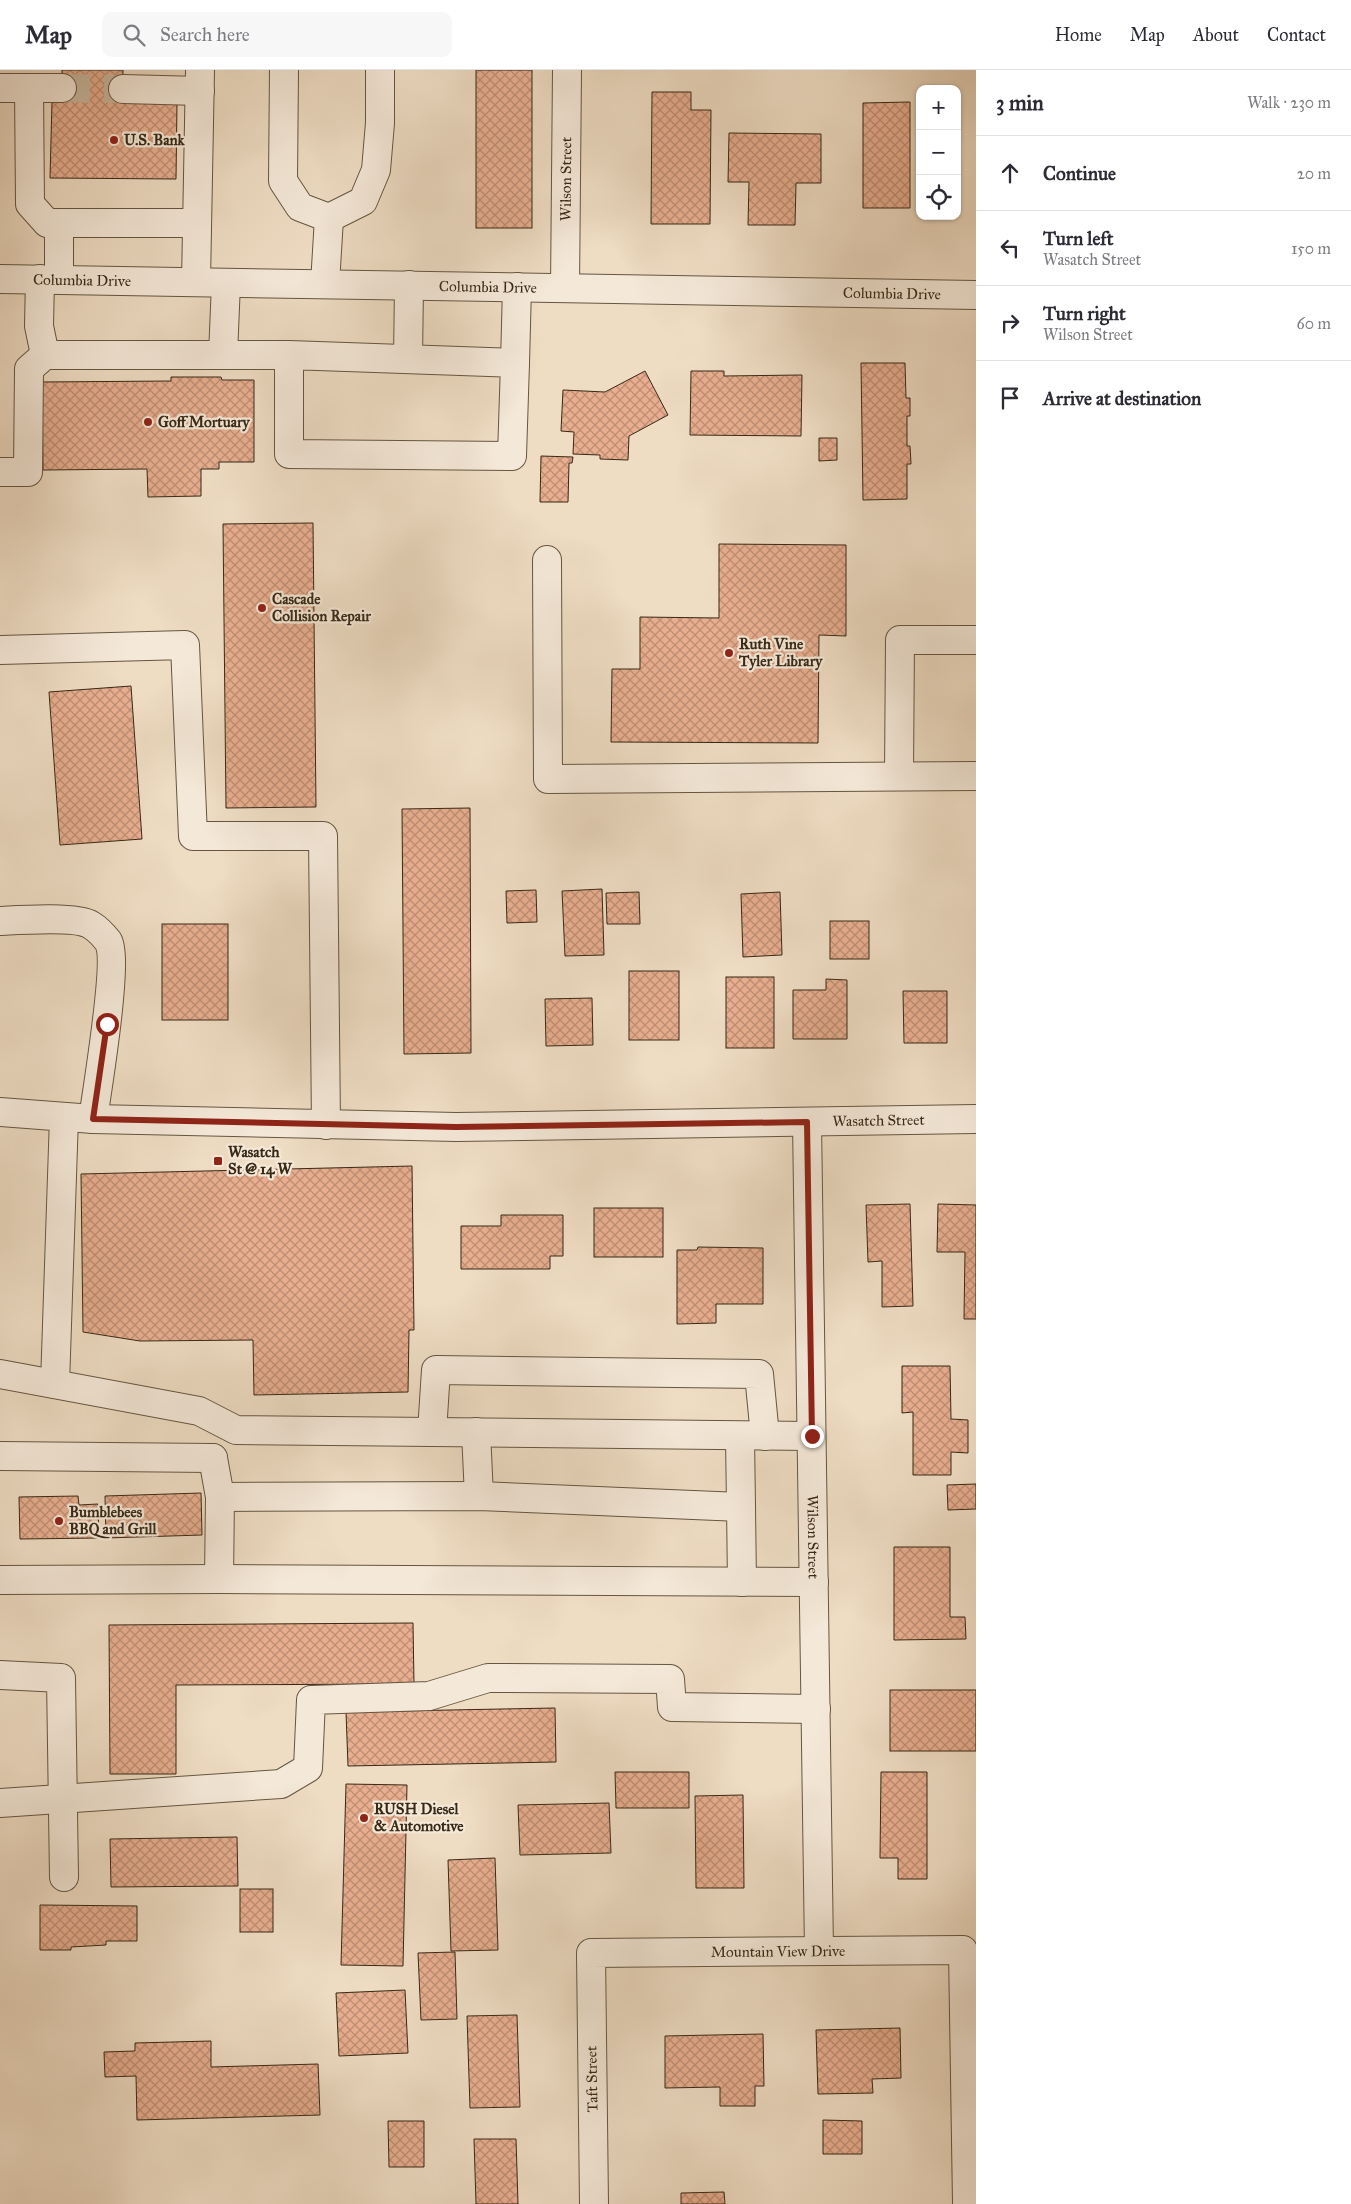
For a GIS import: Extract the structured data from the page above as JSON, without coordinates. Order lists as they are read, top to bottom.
{
  "streets": {
    "street": [
      "Wilson Street",
      "Columbia Drive",
      "Wasatch Street",
      "Mountain View Drive",
      "Taft Street"
    ]
  },
  "crossings": [
    ["Wilson Street", "Columbia Drive"],
    ["Wilson Street", "Wasatch Street"],
    ["Wilson Street", "Mountain View Drive"],
    ["Mountain View Drive", "Taft Street"]
  ],
  "places": {
    "other": [
      "U.S. Bank",
      "Goff Mortuary",
      "Cascade Collision Repair",
      "Ruth Vine Tyler Library",
      "Bumblebees BBQ and Grill",
      "RUSH Diesel & Automotive"
    ],
    "transit": ["Wasatch St @ 14 W"]
  },
  "page": {
    "header": "Map",
    "search": "Search here",
    "nav": [
      "Home",
      "Map",
      "About",
      "Contact"
    ],
    "heading": ["3 min", "Walk · 230 m"],
    "map_buttons": ["+", "−"],
    "list": [
      ["Continue", "20 m"],
      ["Turn left", "Wasatch Street", "150 m"],
      ["Turn right", "Wilson Street", "60 m"],
      "Arrive at destination"
    ]
  }
}
